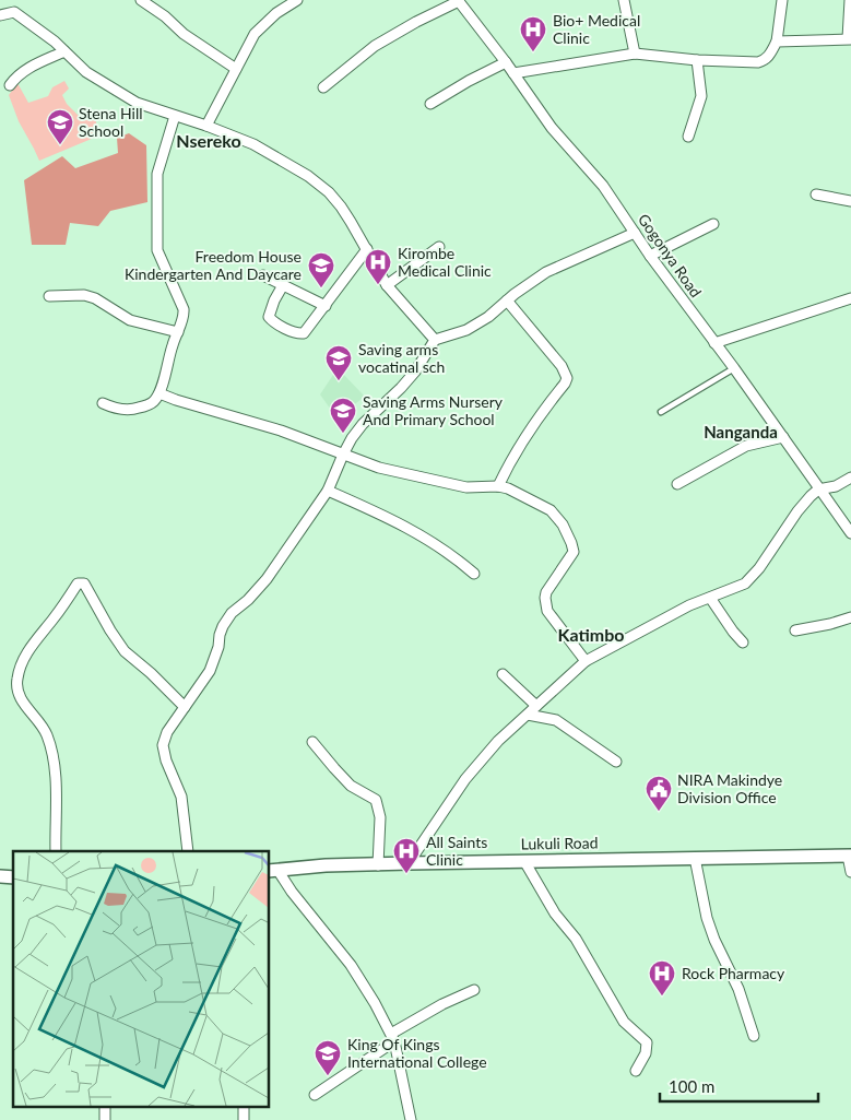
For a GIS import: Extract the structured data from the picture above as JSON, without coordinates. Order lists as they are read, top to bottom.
{
  "streets": {
    "street": ["Gogonya Road", "Lukuli Road"]
  },
  "districts": ["Nsereko", "Nanganda", "Katimbo"],
  "places": {
    "hospital": [
      "Bio+ Medical Clinic",
      "Kirombe Medical Clinic",
      "All Saints Clinic",
      "Rock Pharmacy"
    ],
    "school or university": [
      "Stena Hill School",
      "Freedom House Kindergarten And Daycare",
      "Saving arms vocatinal sch",
      "Saving Arms Nursery And Primary School",
      "King Of Kings International College"
    ],
    "public building": ["NIRA Makindye Division Office"]
  },
  "scale_bar": "100 m"
}
